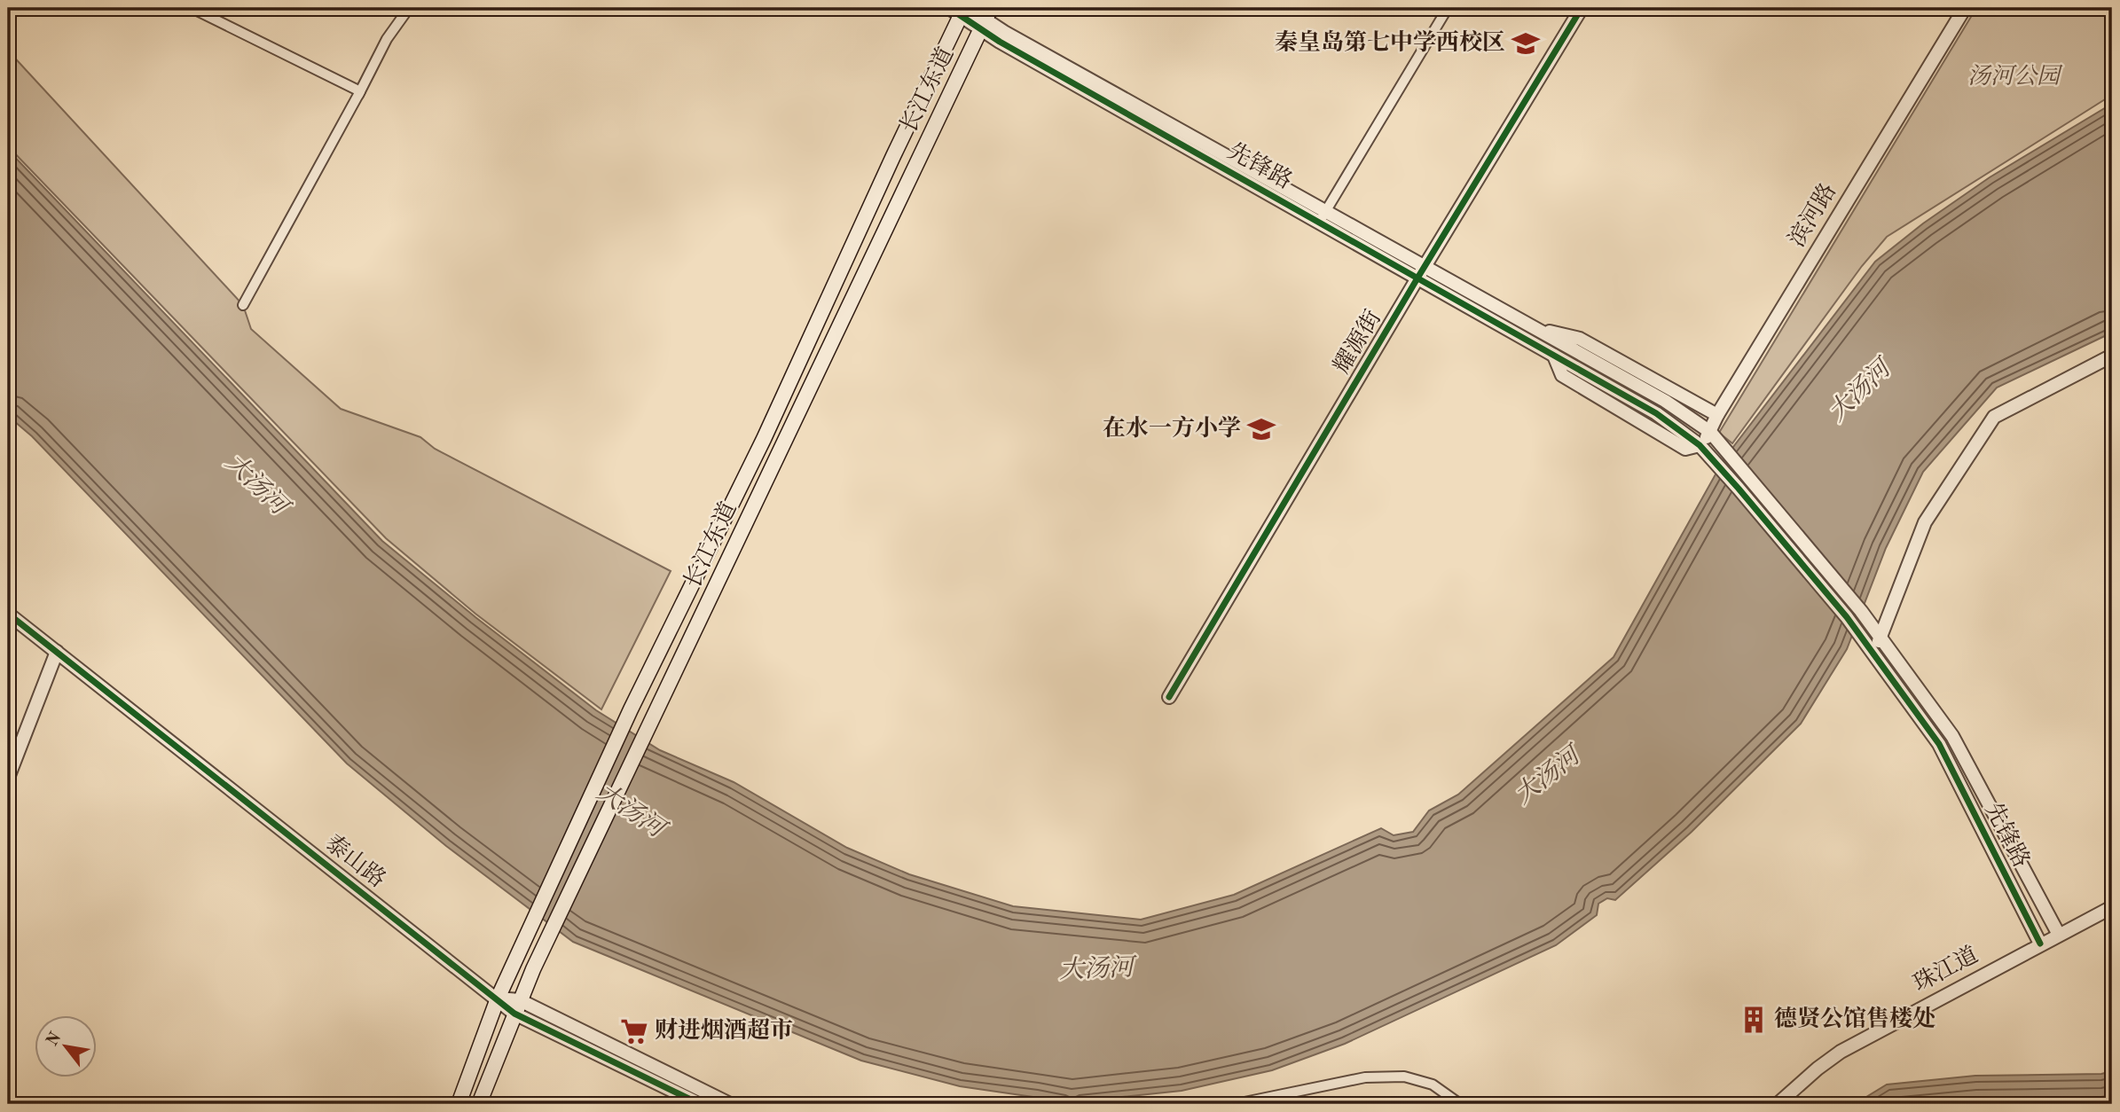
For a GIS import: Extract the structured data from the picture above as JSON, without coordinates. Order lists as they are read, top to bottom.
{
  "streets": {
    "main road": ["长江东道"],
    "street": [
      "先锋路",
      "滨河路",
      "耀源街",
      "泰山路",
      "珠江道"
    ]
  },
  "crossings": [
    ["长江东道", "先锋路"],
    ["长江东道", "泰山路"],
    ["先锋路", "滨河路"],
    ["先锋路", "耀源街"],
    ["先锋路", "珠江道"]
  ],
  "water": ["大汤河"],
  "parks": ["汤河公园"],
  "places": {
    "school or university": ["秦皇岛第七中学西校区", "在水一方小学"],
    "building": ["德贤公馆售楼处"],
    "supermarket": ["财进烟酒超市"]
  },
  "north": "top left"
}
